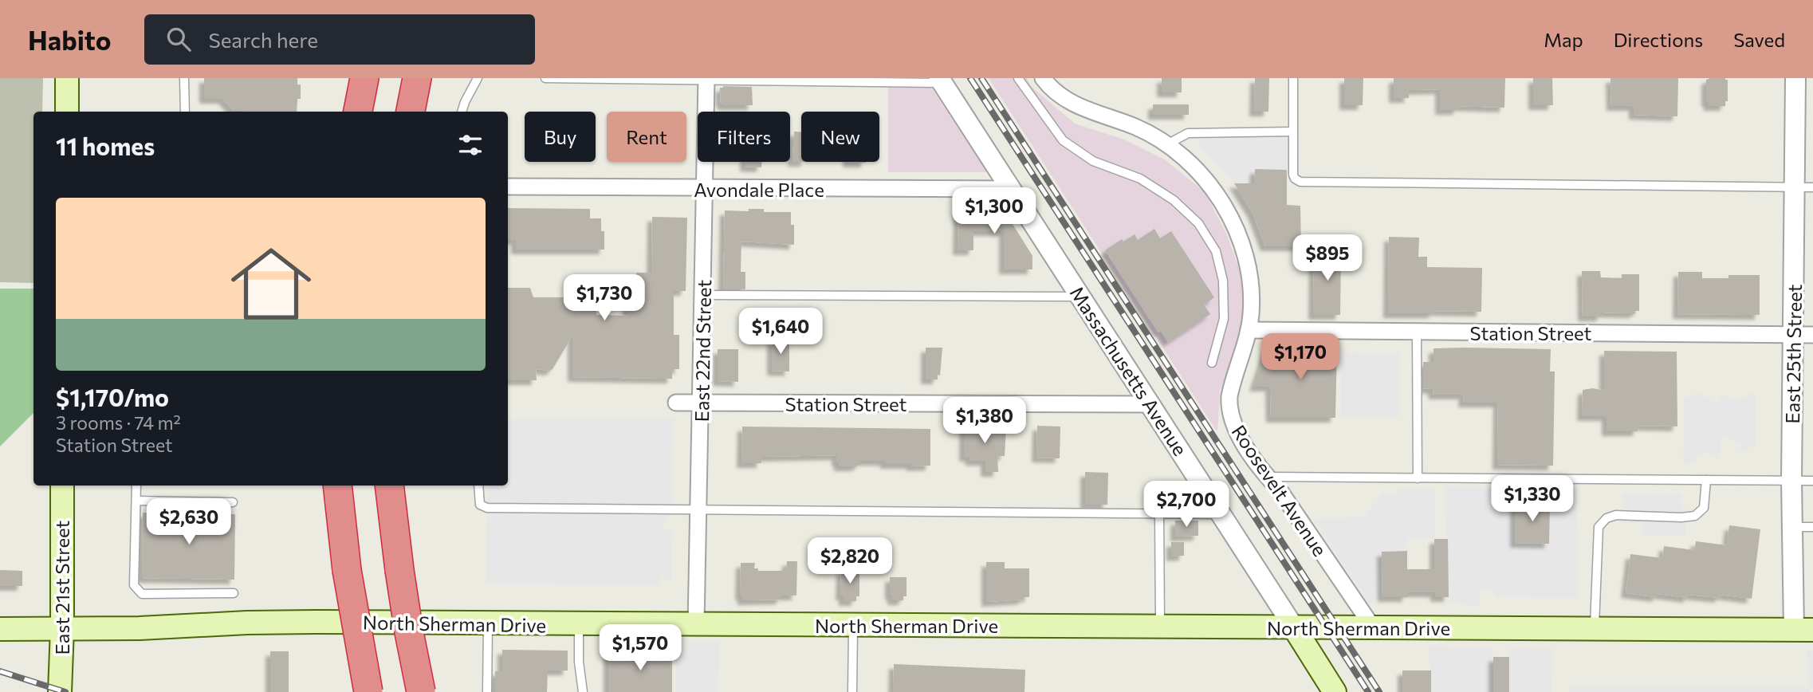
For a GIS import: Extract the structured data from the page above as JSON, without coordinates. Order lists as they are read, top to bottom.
{
  "streets": {
    "main road": ["Massachusetts Avenue", "East 21st Street", "North Sherman Drive"],
    "street": [
      "Avondale Place",
      "Station Street",
      "East 22nd Street",
      "East 25th Street",
      "Roosevelt Avenue"
    ]
  },
  "crossings": [
    ["Avondale Place", "East 22nd Street"],
    ["Avondale Place", "Massachusetts Avenue"],
    ["Station Street", "East 22nd Street"],
    ["Station Street", "East 25th Street"],
    ["Station Street", "Massachusetts Avenue"],
    ["Station Street", "Roosevelt Avenue"],
    ["East 22nd Street", "North Sherman Drive"],
    ["East 25th Street", "North Sherman Drive"],
    ["Massachusetts Avenue", "North Sherman Drive"],
    ["Roosevelt Avenue", "North Sherman Drive"],
    ["East 21st Street", "North Sherman Drive"]
  ],
  "page": {
    "header": "Habito",
    "search": "Search here",
    "nav": ["Map", "Directions", "Saved"],
    "chip": [
      "Buy",
      "Rent",
      "Filters",
      "New"
    ],
    "heading": "11 homes",
    "list": [
      {
        "name": "$1,170/mo",
        "note": "3 rooms · 74 m² · Station Street"
      }
    ],
    "price": [
      "$1,300",
      "$895",
      "$1,730",
      "$1,640",
      "$1,170",
      "$1,380",
      "$1,330",
      "$2,700",
      "$2,630",
      "$2,820",
      "$1,570"
    ]
  }
}
